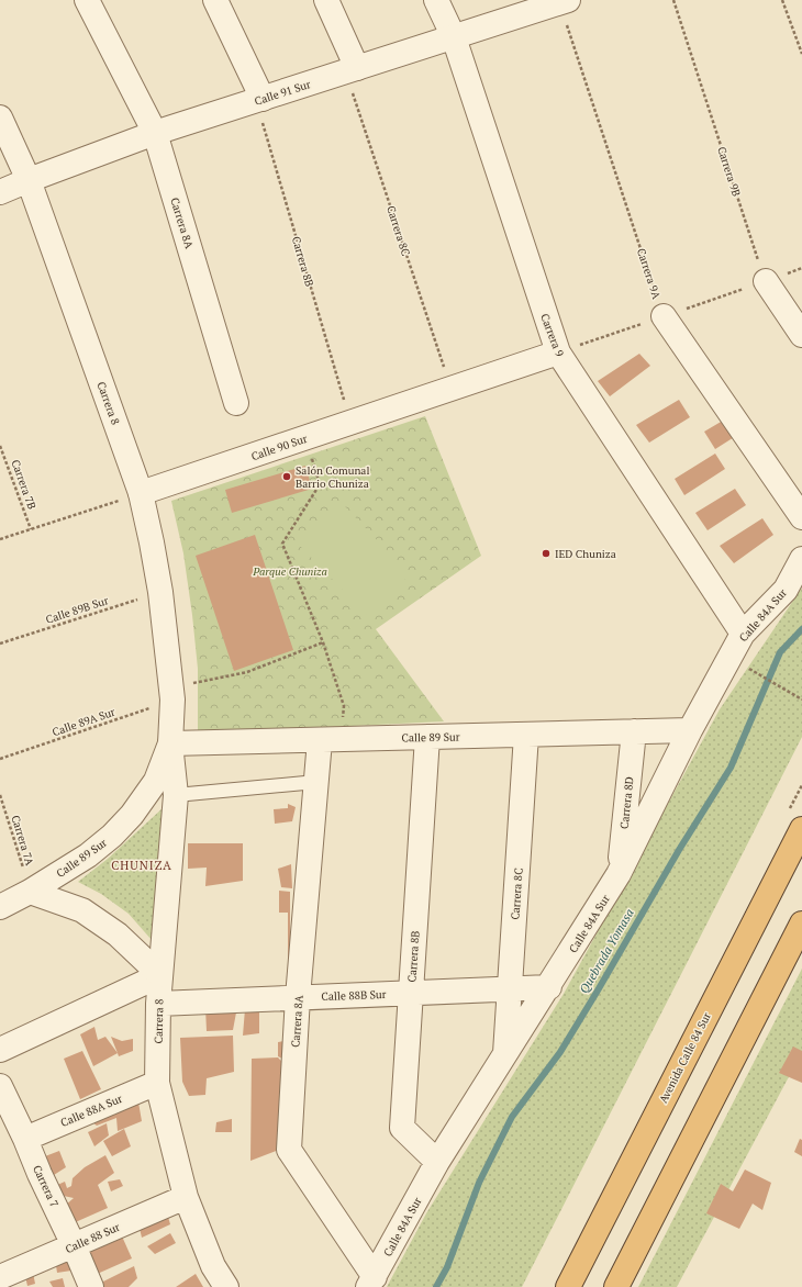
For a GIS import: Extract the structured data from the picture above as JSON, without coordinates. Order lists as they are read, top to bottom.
{
  "streets": {
    "highway": ["Avenida Calle 84 Sur"],
    "street": [
      "Calle 91 Sur",
      "Carrera 8A",
      "Carrera 8C",
      "Carrera 8B",
      "Carrera 9",
      "Carrera 8",
      "Calle 90 Sur",
      "Calle 84A Sur",
      "Calle 89 Sur",
      "Carrera 8D",
      "Calle 88B Sur",
      "Calle 88A Sur",
      "Carrera 7",
      "Calle 88 Sur"
    ],
    "path": [
      "Carrera 9B",
      "Carrera 9A",
      "Carrera 7B",
      "Calle 89B Sur",
      "Calle 89A Sur",
      "Carrera 7A"
    ]
  },
  "crossings": [
    ["Calle 91 Sur", "Carrera 8A"],
    ["Calle 91 Sur", "Carrera 8C"],
    ["Calle 91 Sur", "Carrera 8B"],
    ["Calle 91 Sur", "Carrera 9A"],
    ["Calle 91 Sur", "Carrera 9"],
    ["Calle 91 Sur", "Carrera 8"],
    ["Carrera 8A", "Calle 84A Sur"],
    ["Carrera 8A", "Calle 89 Sur"],
    ["Carrera 8A", "Calle 88B Sur"],
    ["Carrera 8C", "Calle 90 Sur"],
    ["Carrera 8C", "Calle 84A Sur"],
    ["Carrera 8C", "Calle 89 Sur"],
    ["Carrera 8C", "Calle 88B Sur"],
    ["Carrera 8B", "Calle 90 Sur"],
    ["Carrera 8B", "Calle 84A Sur"],
    ["Carrera 8B", "Calle 89 Sur"],
    ["Carrera 8B", "Calle 88B Sur"],
    ["Carrera 9", "Calle 90 Sur"],
    ["Carrera 9", "Calle 84A Sur"],
    ["Carrera 8", "Calle 90 Sur"],
    ["Carrera 8", "Calle 89B Sur"],
    ["Carrera 8", "Calle 89A Sur"],
    ["Carrera 8", "Calle 89 Sur"],
    ["Carrera 8", "Calle 88B Sur"],
    ["Carrera 8", "Calle 88A Sur"],
    ["Carrera 8", "Calle 88 Sur"],
    ["Calle 84A Sur", "Calle 89 Sur"],
    ["Calle 84A Sur", "Carrera 8D"],
    ["Calle 84A Sur", "Calle 88B Sur"],
    ["Calle 89A Sur", "Calle 89 Sur"],
    ["Calle 89 Sur", "Carrera 8D"],
    ["Calle 89 Sur", "Carrera 7A"],
    ["Calle 88A Sur", "Carrera 7"],
    ["Carrera 7", "Calle 88 Sur"]
  ],
  "districts": ["CHUNIZA"],
  "water": ["Quebrada Yomasa"],
  "parks": ["Parque Chuniza"],
  "places": ["Salón Comunal Barrio Chuniza", "IED Chuniza"]
}
